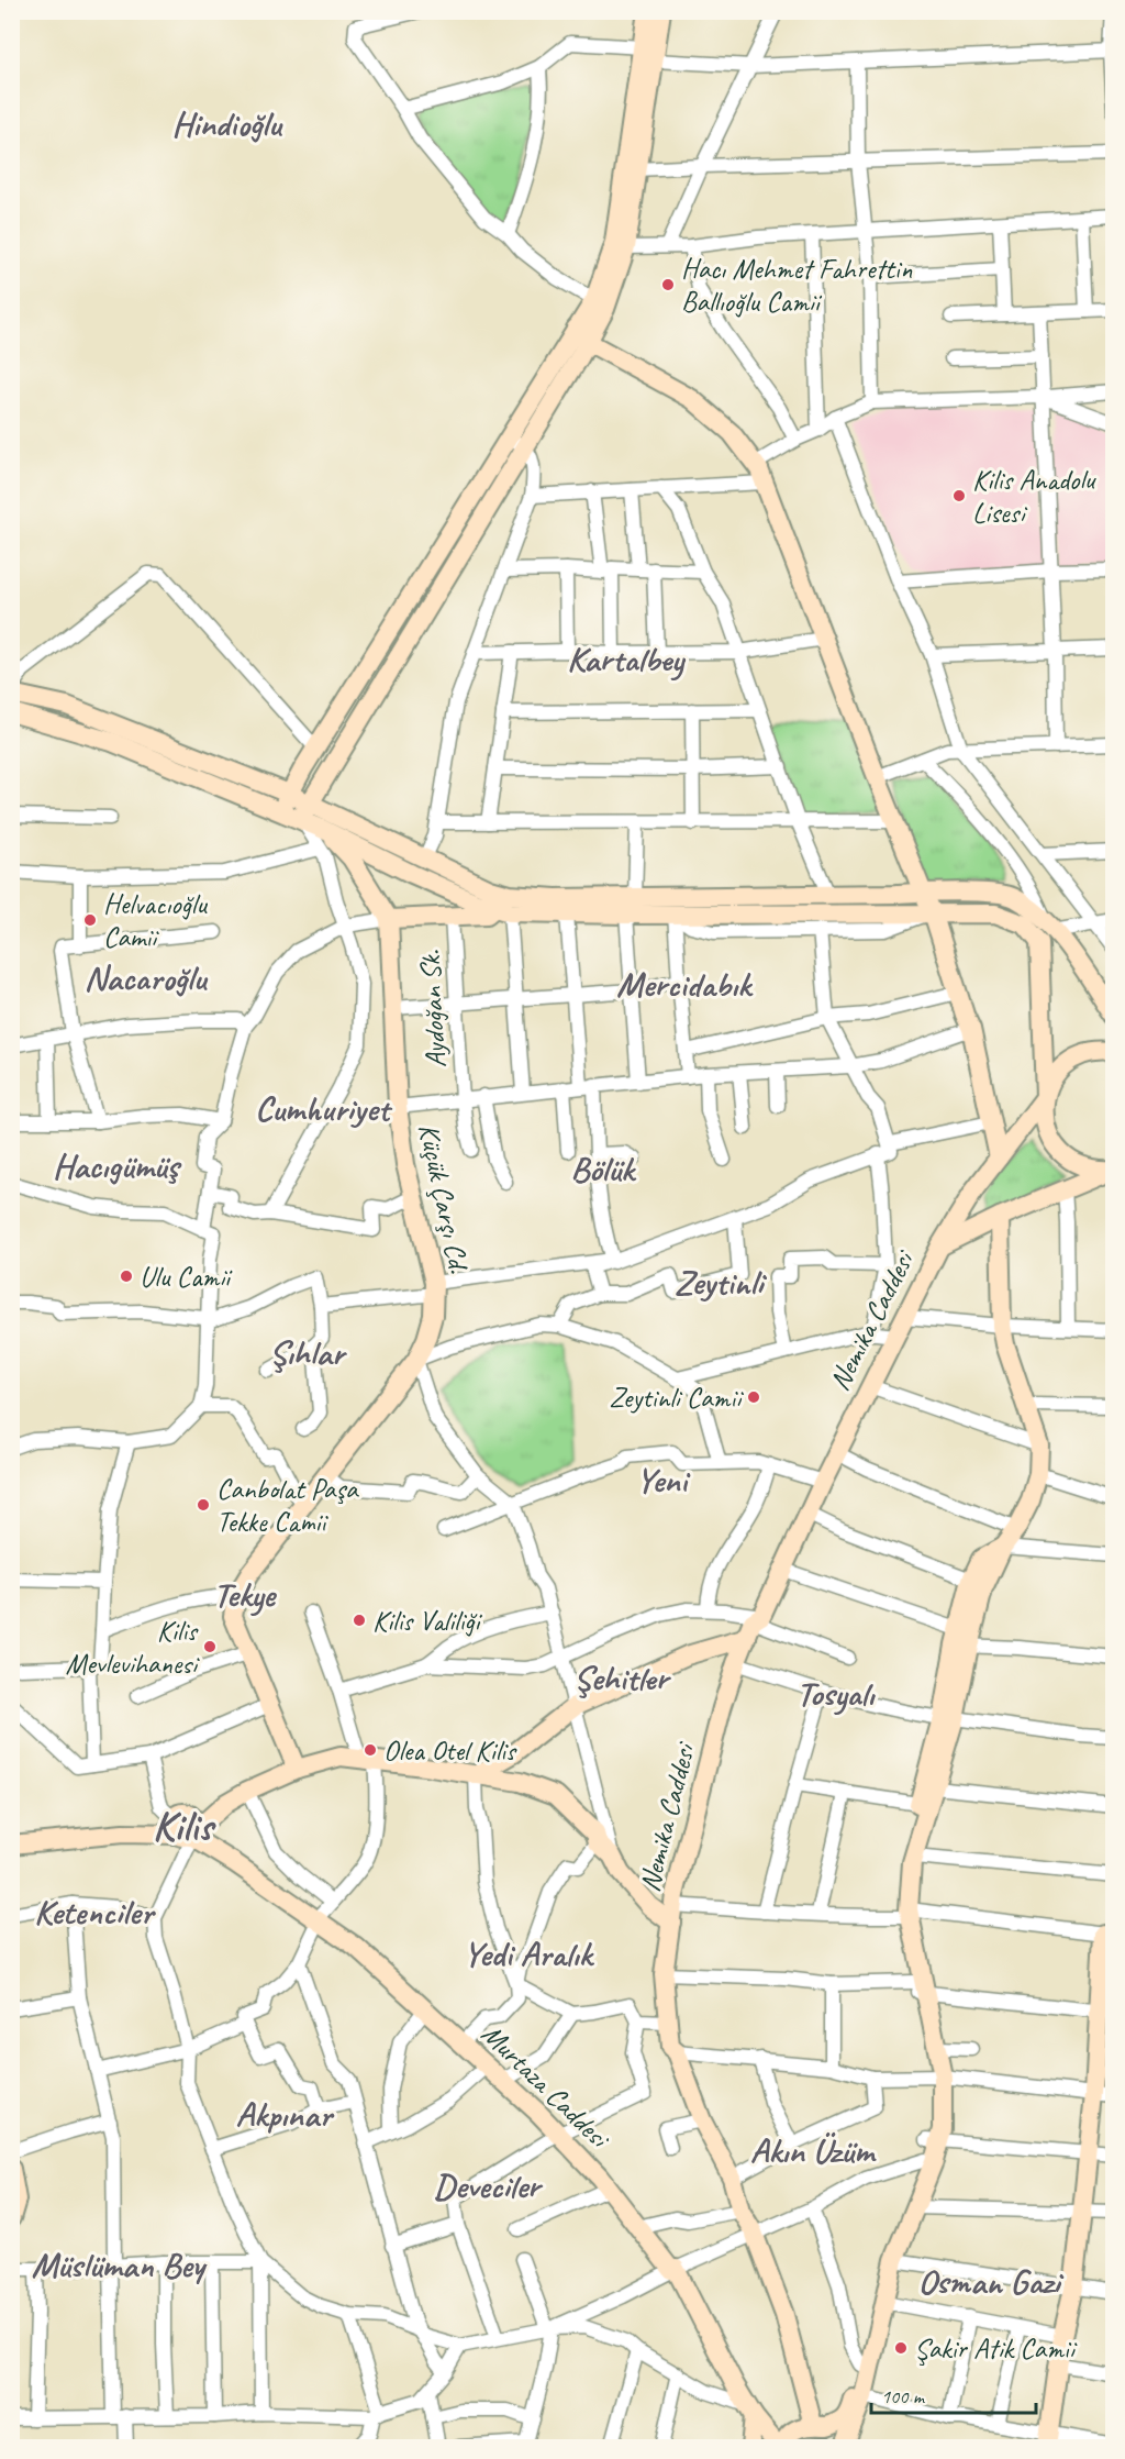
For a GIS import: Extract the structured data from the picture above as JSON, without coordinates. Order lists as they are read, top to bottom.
{
  "streets": {
    "main road": ["Küçük Çarşı Cd.", "Nemika Caddesi", "Murtaza Caddesi"],
    "street": ["Aydoğan Sk."]
  },
  "districts": [
    "Hindioğlu",
    "Kartalbey",
    "Nacaroğlu",
    "Mercidabık",
    "Cumhuriyet",
    "Hacıgümüş",
    "Bölük",
    "Zeytinli",
    "Şıhlar",
    "Yeni",
    "Tekye",
    "Şehitler",
    "Tosyalı",
    "Kilis",
    "Ketenciler",
    "Yedi Aralık",
    "Akpınar",
    "Akın Üzüm",
    "Deveciler",
    "Müslüman Bey",
    "Osman Gazi"
  ],
  "places": [
    "Hacı Mehmet Fahrettin Ballıoğlu Camii",
    "Kilis Anadolu Lisesi",
    "Helvacıoğlu Camii",
    "Ulu Camii",
    "Zeytinli Camii",
    "Canbolat Paşa Tekke Camii",
    "Kilis Valiliği",
    "Kilis Mevlevihanesi",
    "Olea Otel Kilis",
    "Şakir Atik Camii"
  ],
  "scale_bar": "100 m"
}
